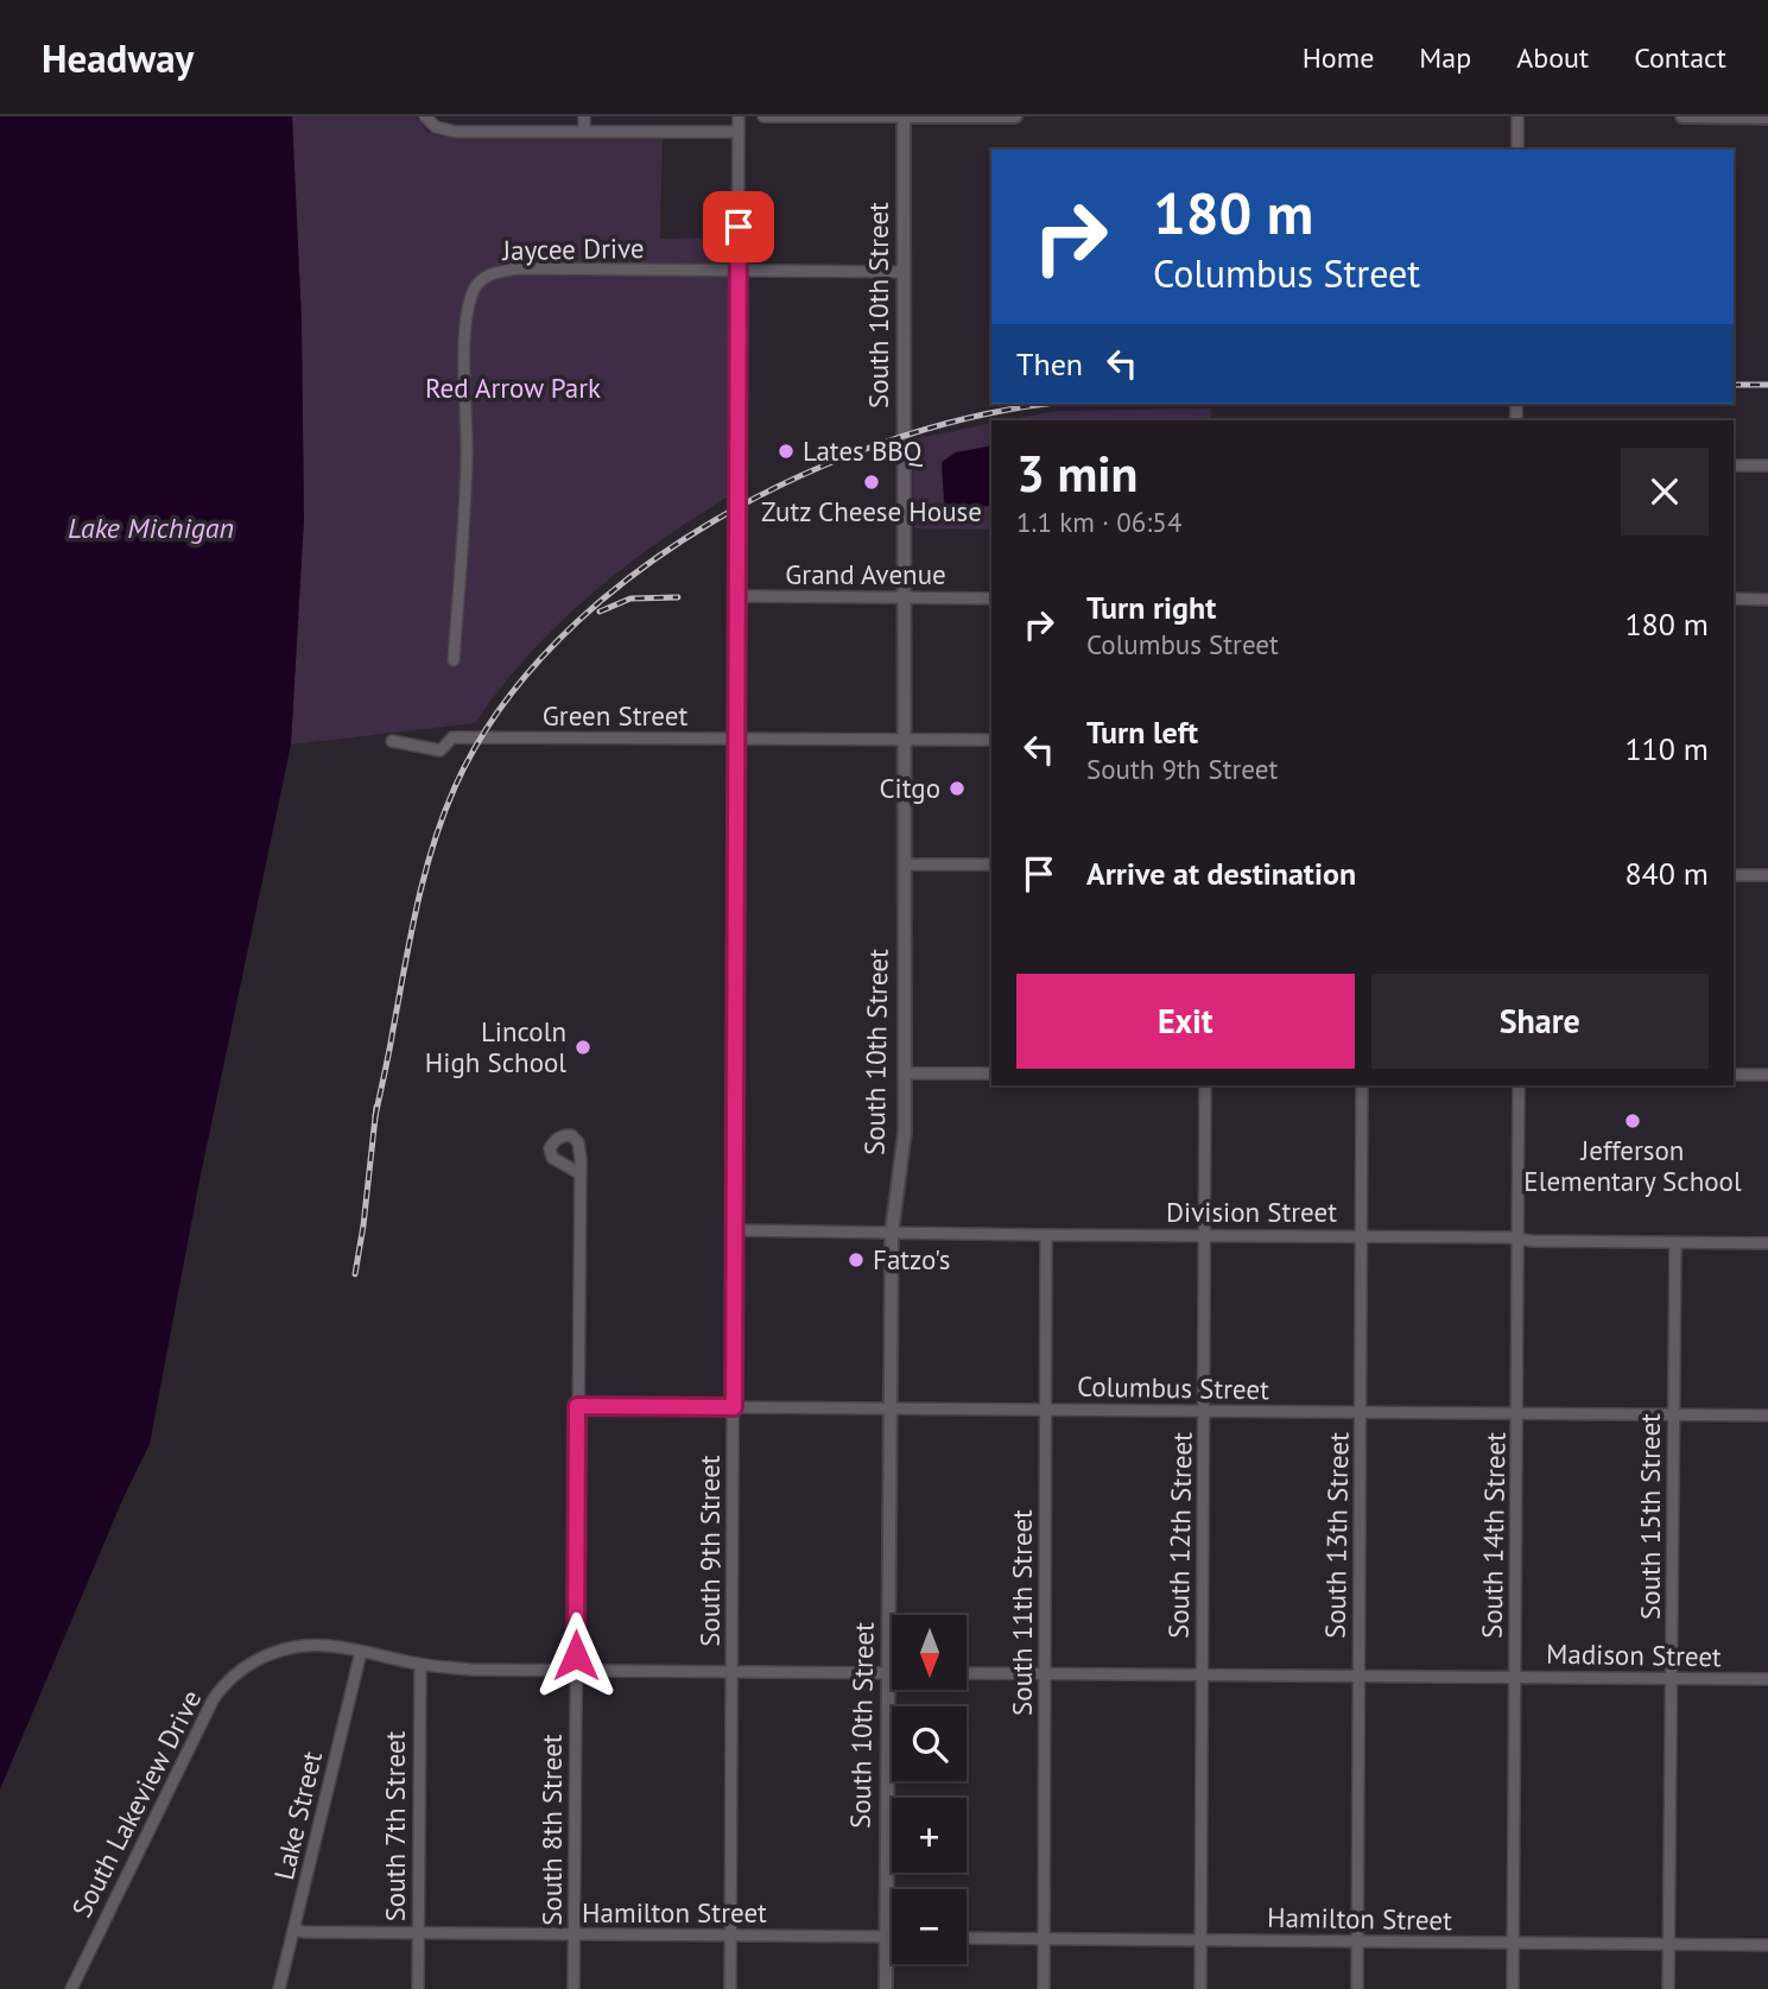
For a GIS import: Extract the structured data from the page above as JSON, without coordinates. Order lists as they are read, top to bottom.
{
  "streets": {
    "street": [
      "Jaycee Drive",
      "South 10th Street",
      "Grand Avenue",
      "Green Street",
      "Division Street",
      "Columbus Street",
      "South 15th Street",
      "South 12th Street",
      "South 13th Street",
      "South 14th Street",
      "South 9th Street",
      "South 11th Street",
      "Madison Street",
      "South Lakeview Drive",
      "Lake Street",
      "South 7th Street",
      "South 8th Street",
      "Hamilton Street"
    ]
  },
  "crossings": [
    ["Jaycee Drive", "South 10th Street"],
    ["Jaycee Drive", "South 9th Street"],
    ["South 10th Street", "Grand Avenue"],
    ["South 10th Street", "Green Street"],
    ["South 10th Street", "Division Street"],
    ["South 10th Street", "Columbus Street"],
    ["South 10th Street", "Hamilton Street"],
    ["Grand Avenue", "South 9th Street"],
    ["Green Street", "South 9th Street"],
    ["Division Street", "South 15th Street"],
    ["Division Street", "South 12th Street"],
    ["Division Street", "South 13th Street"],
    ["Division Street", "South 14th Street"],
    ["Division Street", "South 9th Street"],
    ["Division Street", "South 11th Street"],
    ["Columbus Street", "South 15th Street"],
    ["Columbus Street", "South 12th Street"],
    ["Columbus Street", "South 13th Street"],
    ["Columbus Street", "South 14th Street"],
    ["Columbus Street", "South 9th Street"],
    ["Columbus Street", "South 11th Street"],
    ["Columbus Street", "South 8th Street"],
    ["South 15th Street", "Madison Street"],
    ["South 15th Street", "Hamilton Street"],
    ["South 12th Street", "Madison Street"],
    ["South 12th Street", "Hamilton Street"],
    ["South 13th Street", "Madison Street"],
    ["South 13th Street", "Hamilton Street"],
    ["South 14th Street", "Madison Street"],
    ["South 14th Street", "Hamilton Street"],
    ["South 9th Street", "Hamilton Street"],
    ["South 11th Street", "Madison Street"],
    ["South 11th Street", "Hamilton Street"],
    ["South Lakeview Drive", "Lake Street"],
    ["Lake Street", "Hamilton Street"],
    ["South 7th Street", "Hamilton Street"],
    ["South 8th Street", "Hamilton Street"]
  ],
  "water": ["Lake Michigan"],
  "parks": ["Red Arrow Park"],
  "places": [
    "Lates BBQ",
    "Zutz Cheese House",
    "Citgo",
    "Lincoln High School",
    "Jefferson Elementary School",
    "Fatzo's"
  ],
  "north": "bottom",
  "page": {
    "header": "Headway",
    "nav": [
      "Home",
      "Map",
      "About",
      "Contact"
    ],
    "turn": ["180 m", "Columbus Street"],
    "then": "Then",
    "heading": ["3 min", "1.1 km · 06:54"],
    "list": [
      {
        "name": "Turn right",
        "note": "Columbus Street",
        "value": "180 m"
      },
      {
        "name": "Turn left",
        "note": "South 9th Street",
        "value": "110 m"
      },
      {
        "name": "Arrive at destination",
        "value": "840 m"
      }
    ],
    "buttons": ["Exit", "Share"],
    "map_buttons": ["+", "−"]
  }
}
